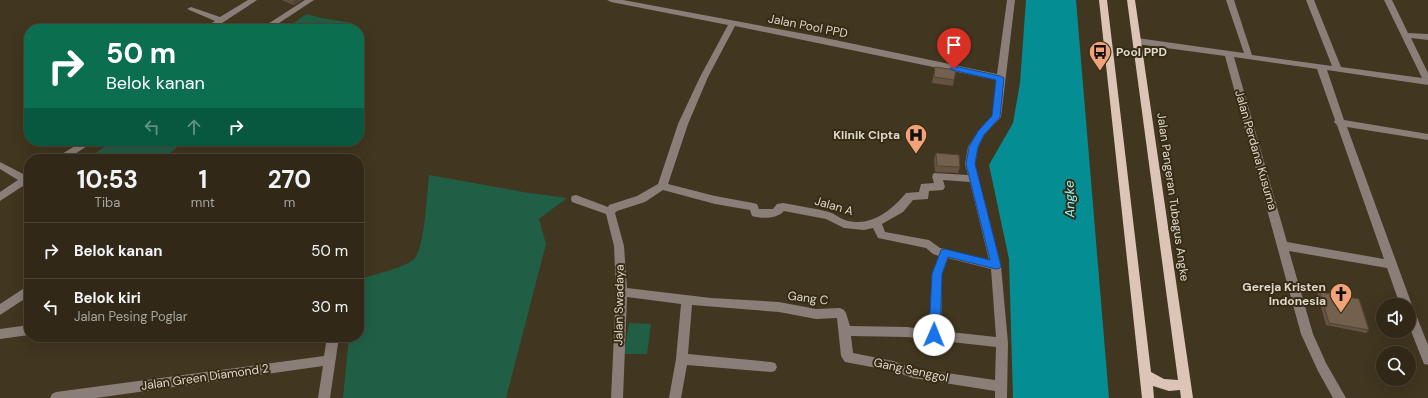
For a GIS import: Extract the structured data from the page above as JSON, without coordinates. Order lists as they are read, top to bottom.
{
  "streets": {
    "main road": ["Jalan Pangeran Tubagus Angke"],
    "street": [
      "Jalan Pool PPD",
      "Jalan Perdana Kusuma",
      "Jalan A",
      "Gang C",
      "Jalan Swadaya",
      "Gang Senggol",
      "Jalan Green Diamond 2"
    ]
  },
  "crossings": [
    ["Gang C", "Jalan Swadaya"],
    ["Gang C", "Gang Senggol"]
  ],
  "water": ["Angke"],
  "places": {
    "bus stop": ["Pool PPD"],
    "hospital": ["Klinik Cipta"],
    "church": ["Gereja Kristen Indonesia"]
  },
  "page": {
    "turn": ["50 m", "Belok kanan"],
    "eta": [
      "10:53",
      "Tiba",
      "1",
      "mnt",
      "270",
      "m"
    ],
    "list": [
      {
        "name": "Belok kanan",
        "value": "50 m"
      },
      {
        "name": "Belok kiri",
        "note": "Jalan Pesing Poglar",
        "value": "30 m"
      }
    ]
  }
}
